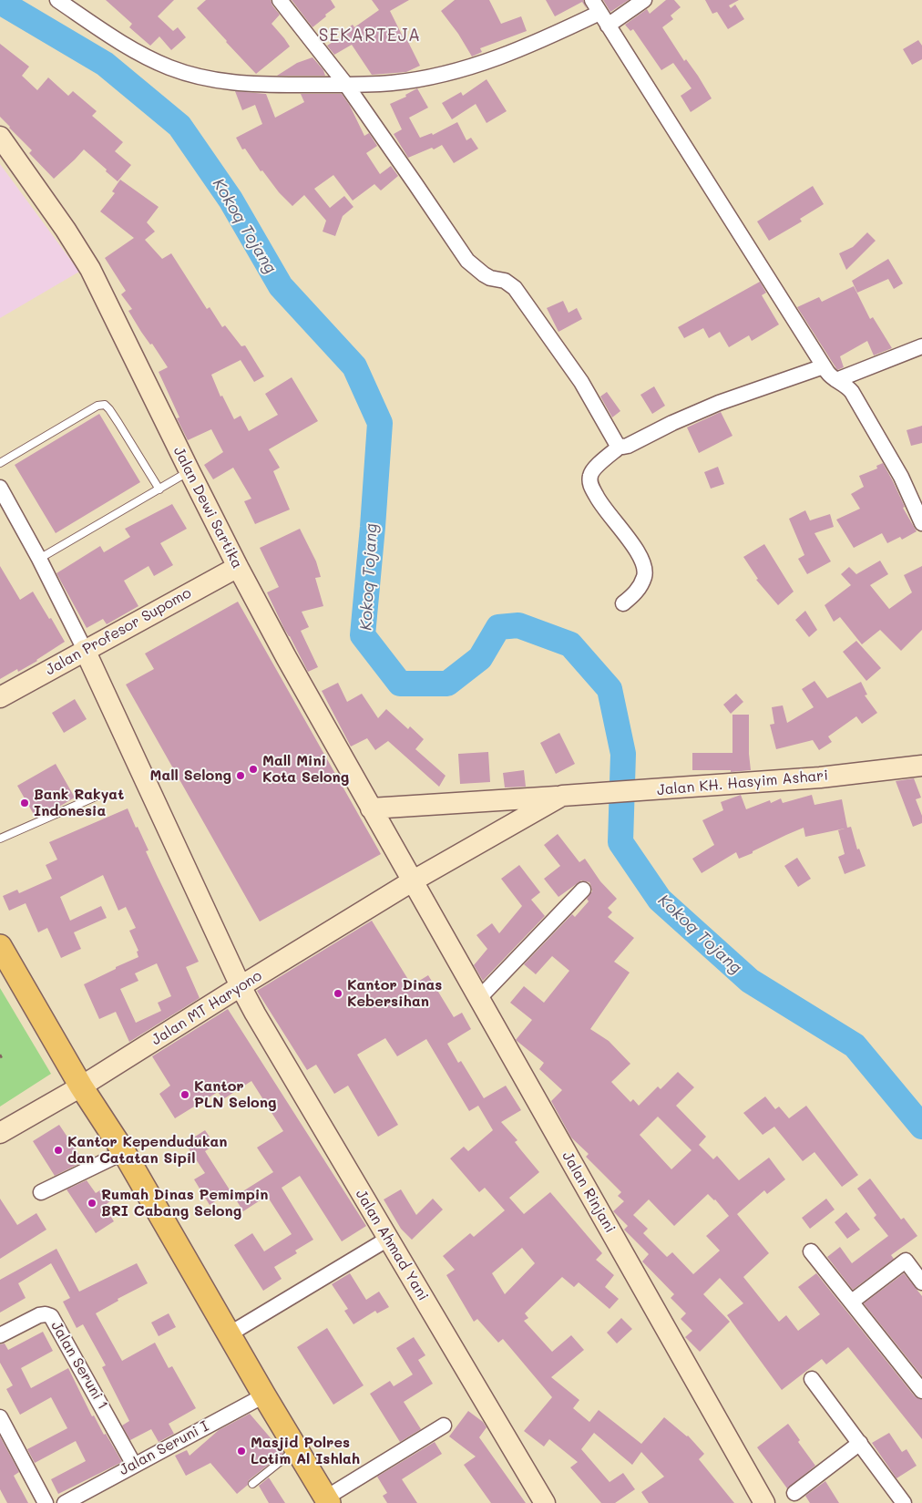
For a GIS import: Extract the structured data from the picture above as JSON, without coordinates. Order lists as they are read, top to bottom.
{
  "streets": {
    "street": [
      "Jalan Dewi Sartika",
      "Jalan Profesor Supomo",
      "Jalan KH. Hasyim Ashari",
      "Jalan MT Haryono",
      "Jalan Rinjani",
      "Jalan Ahmad Yani",
      "Jalan Seruni 1",
      "Jalan Seruni I"
    ]
  },
  "crossings": [
    ["Jalan Dewi Sartika", "Jalan Profesor Supomo"],
    ["Jalan Dewi Sartika", "Jalan KH. Hasyim Ashari"],
    ["Jalan Dewi Sartika", "Jalan MT Haryono"],
    ["Jalan Dewi Sartika", "Jalan Rinjani"],
    ["Jalan Profesor Supomo", "Jalan Ahmad Yani"],
    ["Jalan KH. Hasyim Ashari", "Jalan MT Haryono"],
    ["Jalan KH. Hasyim Ashari", "Jalan Rinjani"],
    ["Jalan MT Haryono", "Jalan Rinjani"],
    ["Jalan MT Haryono", "Jalan Ahmad Yani"],
    ["Jalan Seruni 1", "Jalan Seruni I"]
  ],
  "districts": ["SEKARTEJA"],
  "water": ["Kokoq Tojang"],
  "places": [
    "Mall Mini Kota Selong",
    "Mall Selong",
    "Bank Rakyat Indonesia",
    "Kantor Dinas Kebersihan",
    "Kantor PLN Selong",
    "Kantor Kependudukan dan Catatan Sipil",
    "Rumah Dinas Pemimpin BRI Cabang Selong",
    "Masjid Polres Lotim Al Ishlah"
  ]
}
